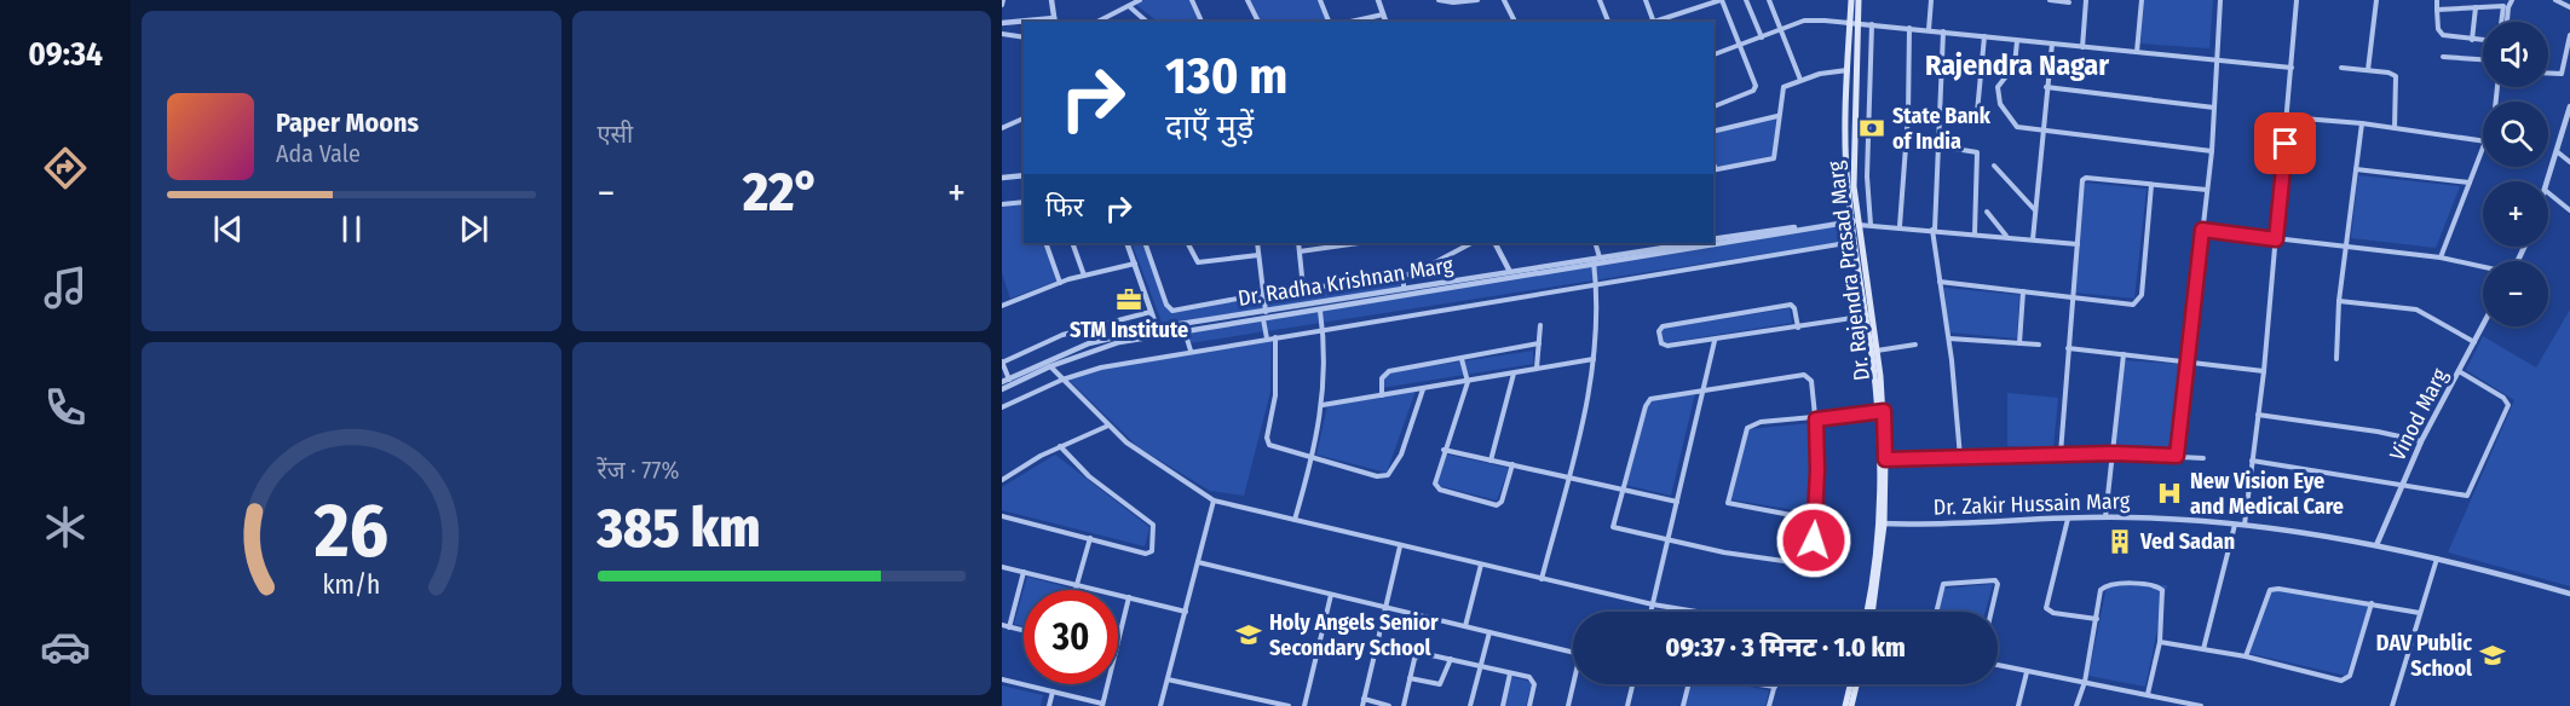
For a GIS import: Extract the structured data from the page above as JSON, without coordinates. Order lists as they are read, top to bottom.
{
  "streets": {
    "main road": ["Dr. Rajendra Prasad Marg"],
    "street": ["Dr. Radha Krishnan Marg", "Vinod Marg", "Dr. Zakir Hussain Marg"]
  },
  "crossings": [
    ["Dr. Rajendra Prasad Marg", "Dr. Zakir Hussain Marg"],
    ["Vinod Marg", "Dr. Zakir Hussain Marg"]
  ],
  "districts": ["Rajendra Nagar"],
  "places": {
    "bank": ["State Bank of India"],
    "office": ["STM Institute"],
    "hospital": ["New Vision Eye and Medical Care"],
    "building": ["Ved Sadan"],
    "school or university": ["Holy Angels Senior Secondary School", "DAV Public School"]
  },
  "page": {
    "tabs": "09:34",
    "tile": [
      "एसी",
      ["रेंज · 77%", "385 km"]
    ],
    "map_buttons": ["+", "−"],
    "turn": ["130 m", "दाएँ मुड़ें"],
    "song": ["Paper Moons", "Ada Vale"],
    "heat": ["−", "22°", "+"],
    "then": "फिर",
    "limit": "30",
    "trip": "09:37 · 3 मिनट · 1.0 km",
    "gauge": ["26", "km/h"]
  }
}
